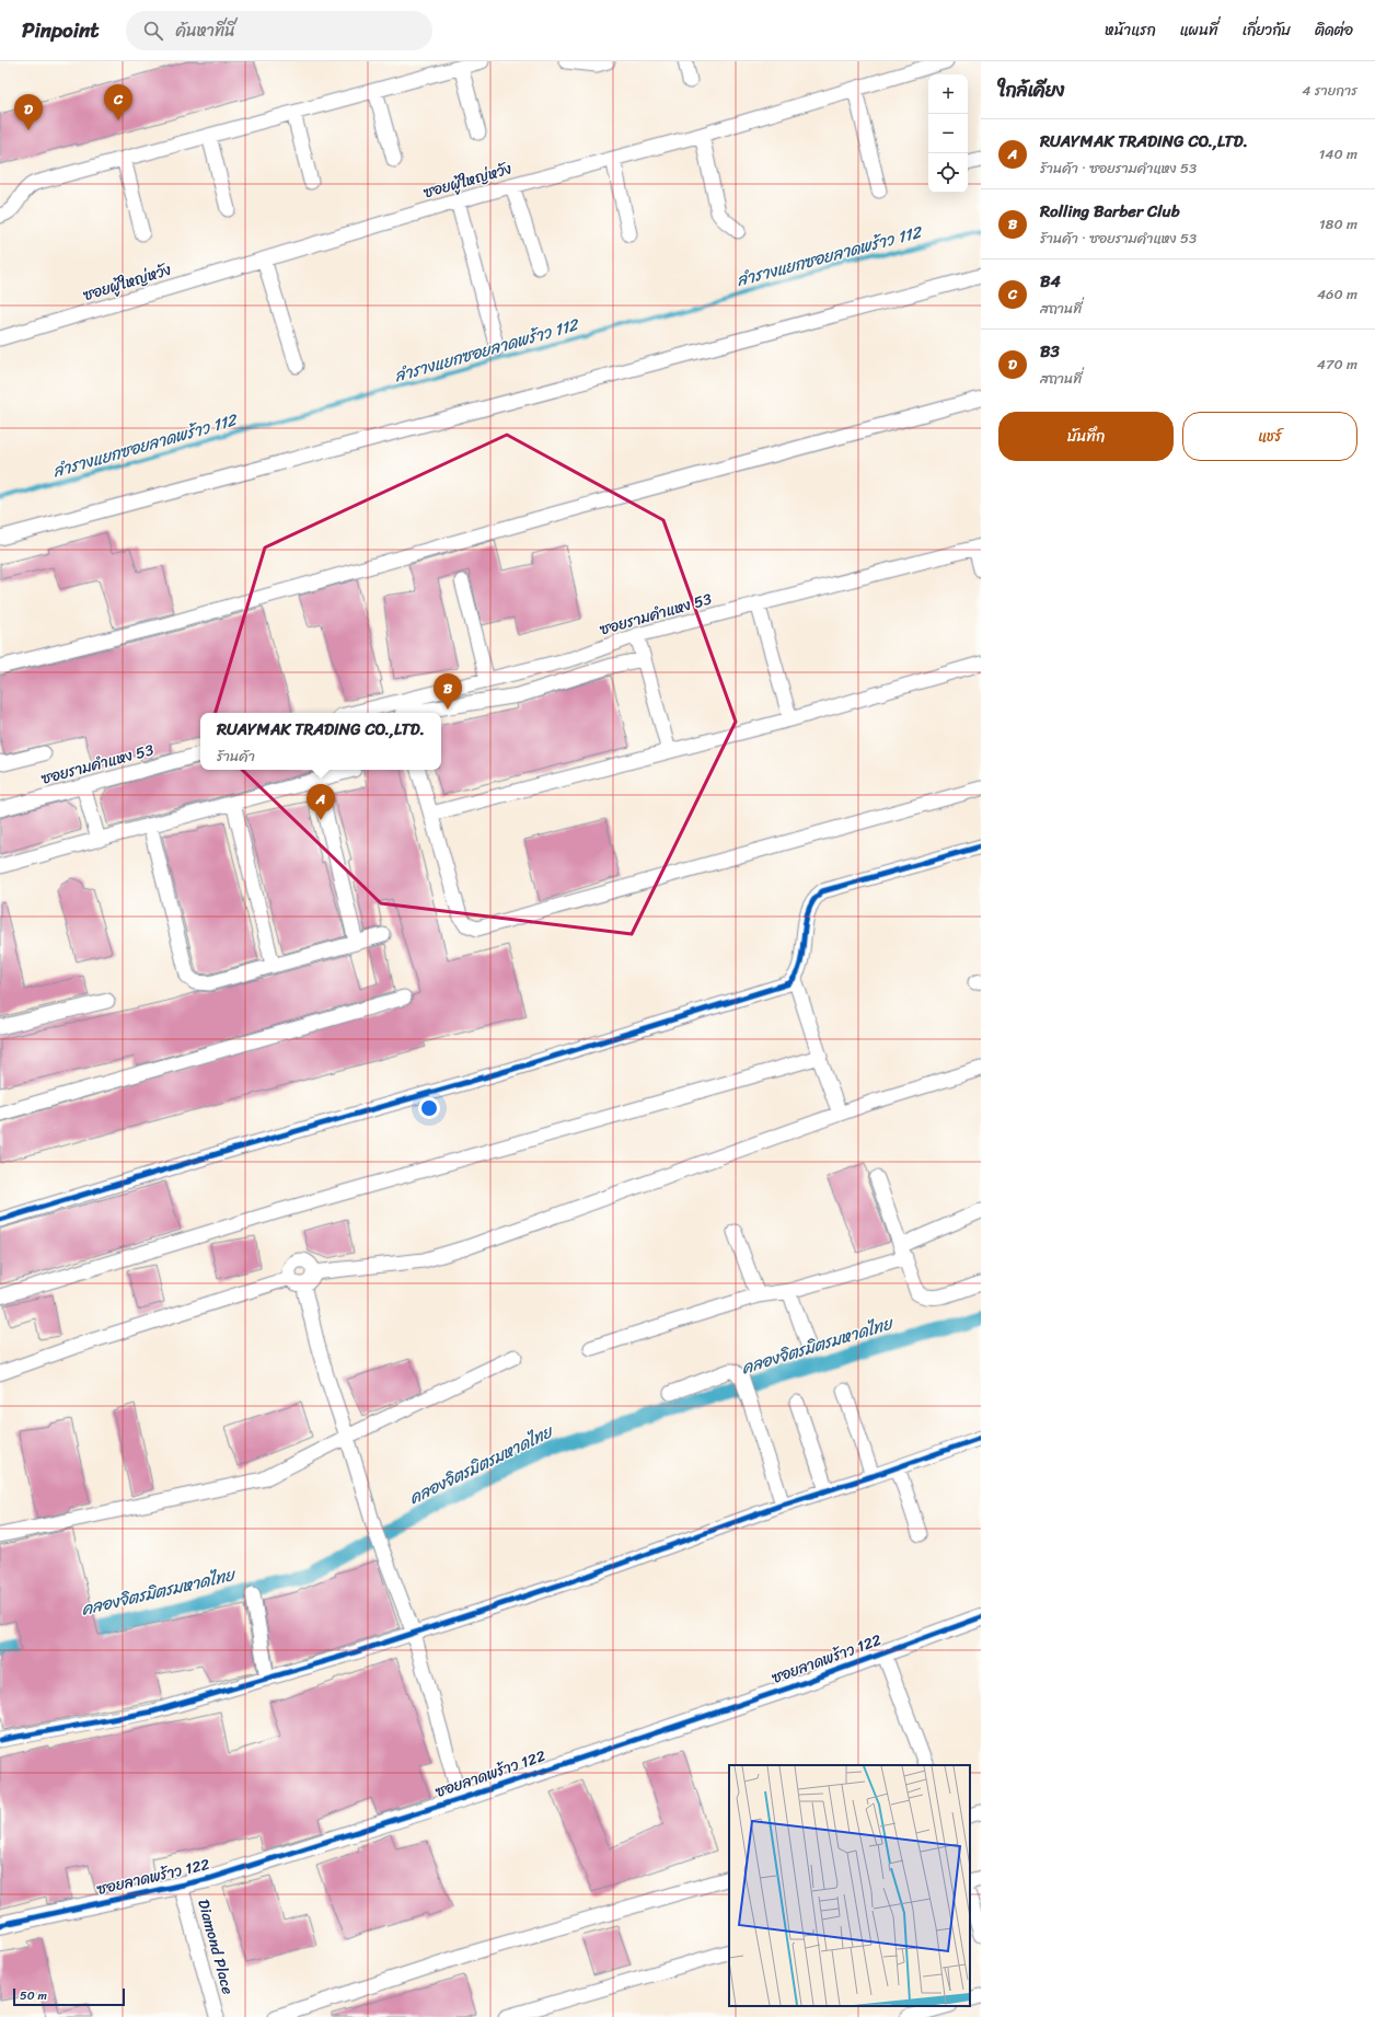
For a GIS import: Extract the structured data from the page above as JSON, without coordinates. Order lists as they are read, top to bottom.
{
  "streets": {
    "street": [
      "ซอยผู้ใหญ่หวัง",
      "ซอยรามคำแหง 53",
      "ซอยลาดพร้าว 122",
      "Diamond Place"
    ]
  },
  "crossings": [
    ["ซอยลาดพร้าว 122", "Diamond Place"]
  ],
  "water": ["ลำรางแยกซอยลาดพร้าว 112", "คลองจิตรมิตรมหาดไทย"],
  "scale_bar": "50 m",
  "page": {
    "header": "Pinpoint",
    "search": "ค้นหาที่นี่",
    "nav": [
      "หน้าแรก",
      "แผนที่",
      "เกี่ยวกับ",
      "ติดต่อ"
    ],
    "heading": ["ใกล้เคียง", "4 รายการ"],
    "map_buttons": ["+", "−"],
    "pins": [
      "C",
      "D",
      "B",
      "A"
    ],
    "list": [
      {
        "mark": "A",
        "name": "RUAYMAK TRADING CO.,LTD.",
        "note": "ร้านค้า · ซอยรามคำแหง 53",
        "value": "140 m"
      },
      {
        "mark": "B",
        "name": "Rolling Barber Club",
        "note": "ร้านค้า · ซอยรามคำแหง 53",
        "value": "180 m"
      },
      {
        "mark": "C",
        "name": "B4",
        "note": "สถานที่",
        "value": "460 m"
      },
      {
        "mark": "D",
        "name": "B3",
        "note": "สถานที่",
        "value": "470 m"
      }
    ],
    "buttons": ["บันทึก", "แชร์"],
    "popup": ["RUAYMAK TRADING CO.,LTD.", "ร้านค้า"],
    "scale": "50 m"
  }
}
